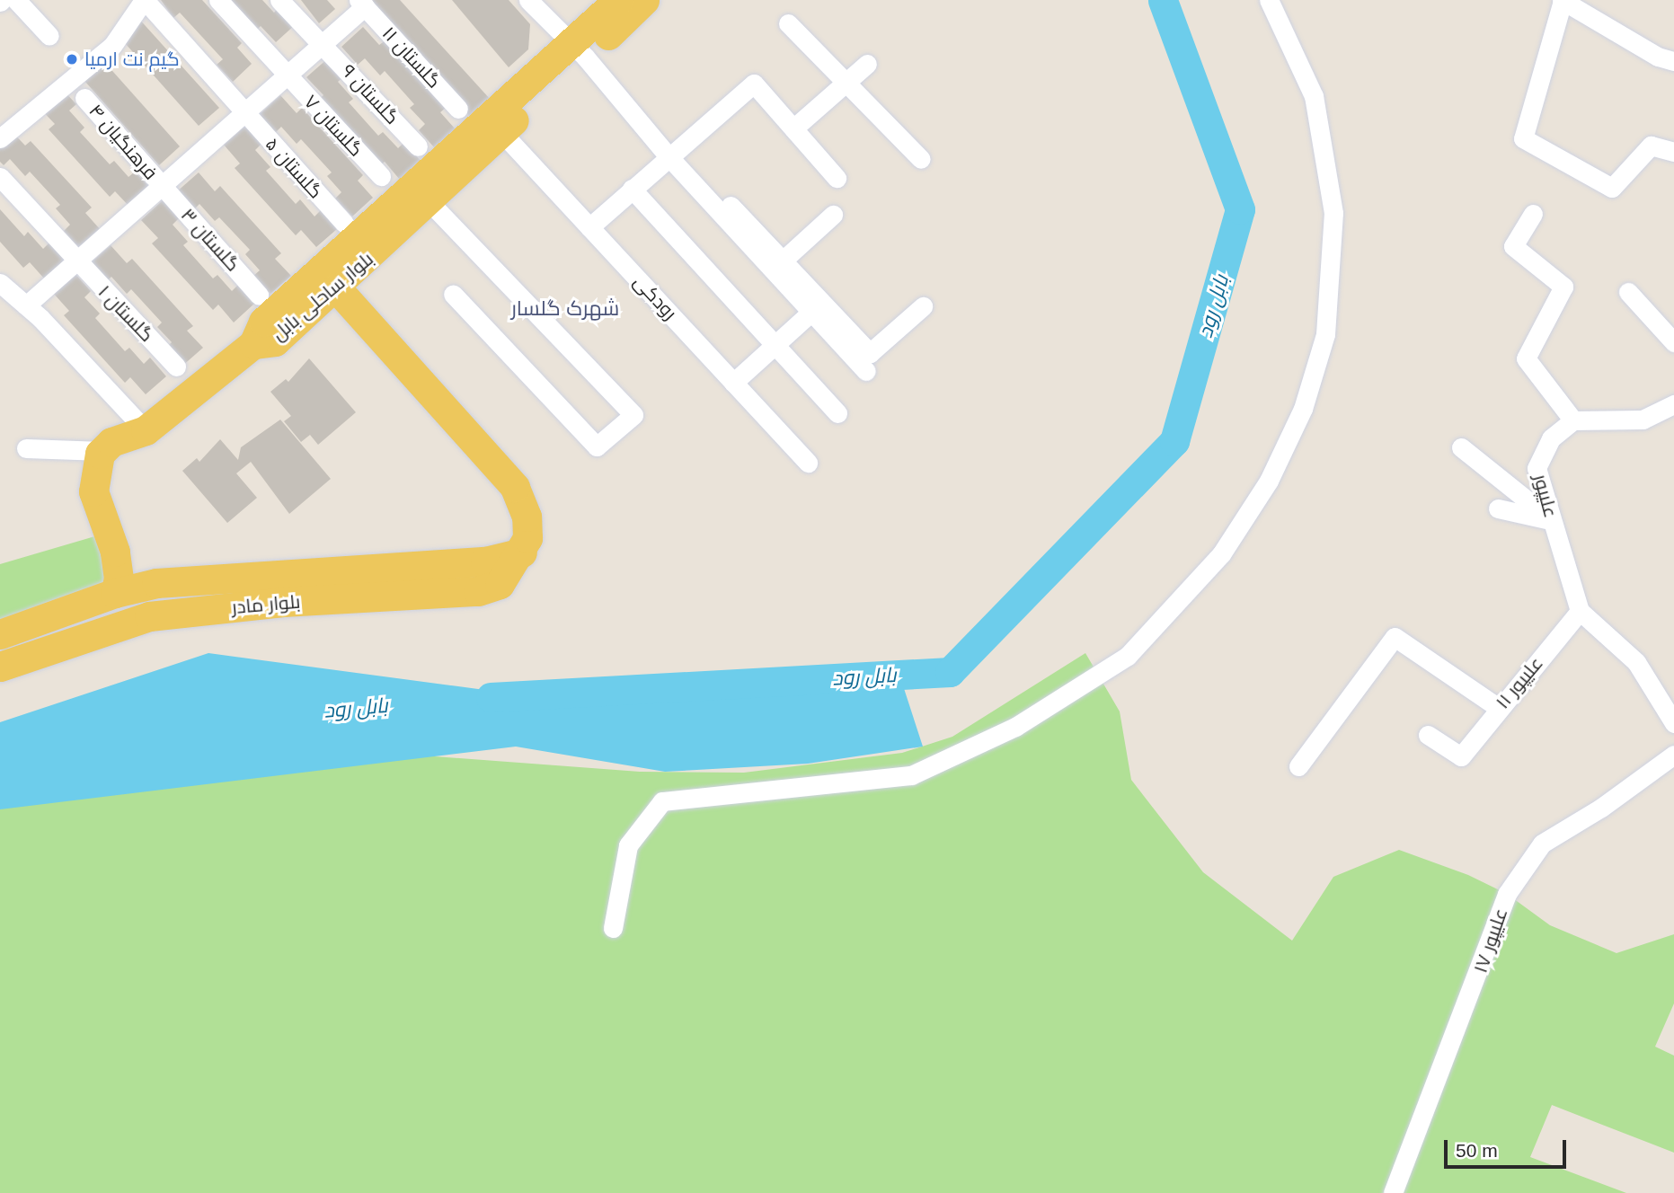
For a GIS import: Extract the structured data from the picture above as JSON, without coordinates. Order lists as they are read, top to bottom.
{
  "streets": {
    "main road": ["بلوار ساحلی بابل", "بلوار مادر"],
    "street": [
      "گلستان ۱۱",
      "گلستان ۹",
      "گلستان ۷",
      "فرهنگیان ۴",
      "گلستان ۵",
      "گلستان ۳",
      "رودکی",
      "گلستان ۱",
      "علیپور",
      "علیپور ۱۱",
      "علیپور ۱۷"
    ]
  },
  "crossings": [
    ["فرهنگیان ۴", "گلستان ۳"],
    ["بلوار ساحلی بابل", "رودکی"],
    ["بلوار ساحلی بابل", "بلوار مادر"],
    ["علیپور", "علیپور ۱۱"]
  ],
  "districts": ["شهرک گلسار"],
  "water": ["بابل رود"],
  "places": ["گیم نت ارمیا"],
  "scale_bar": "50 m"
}
